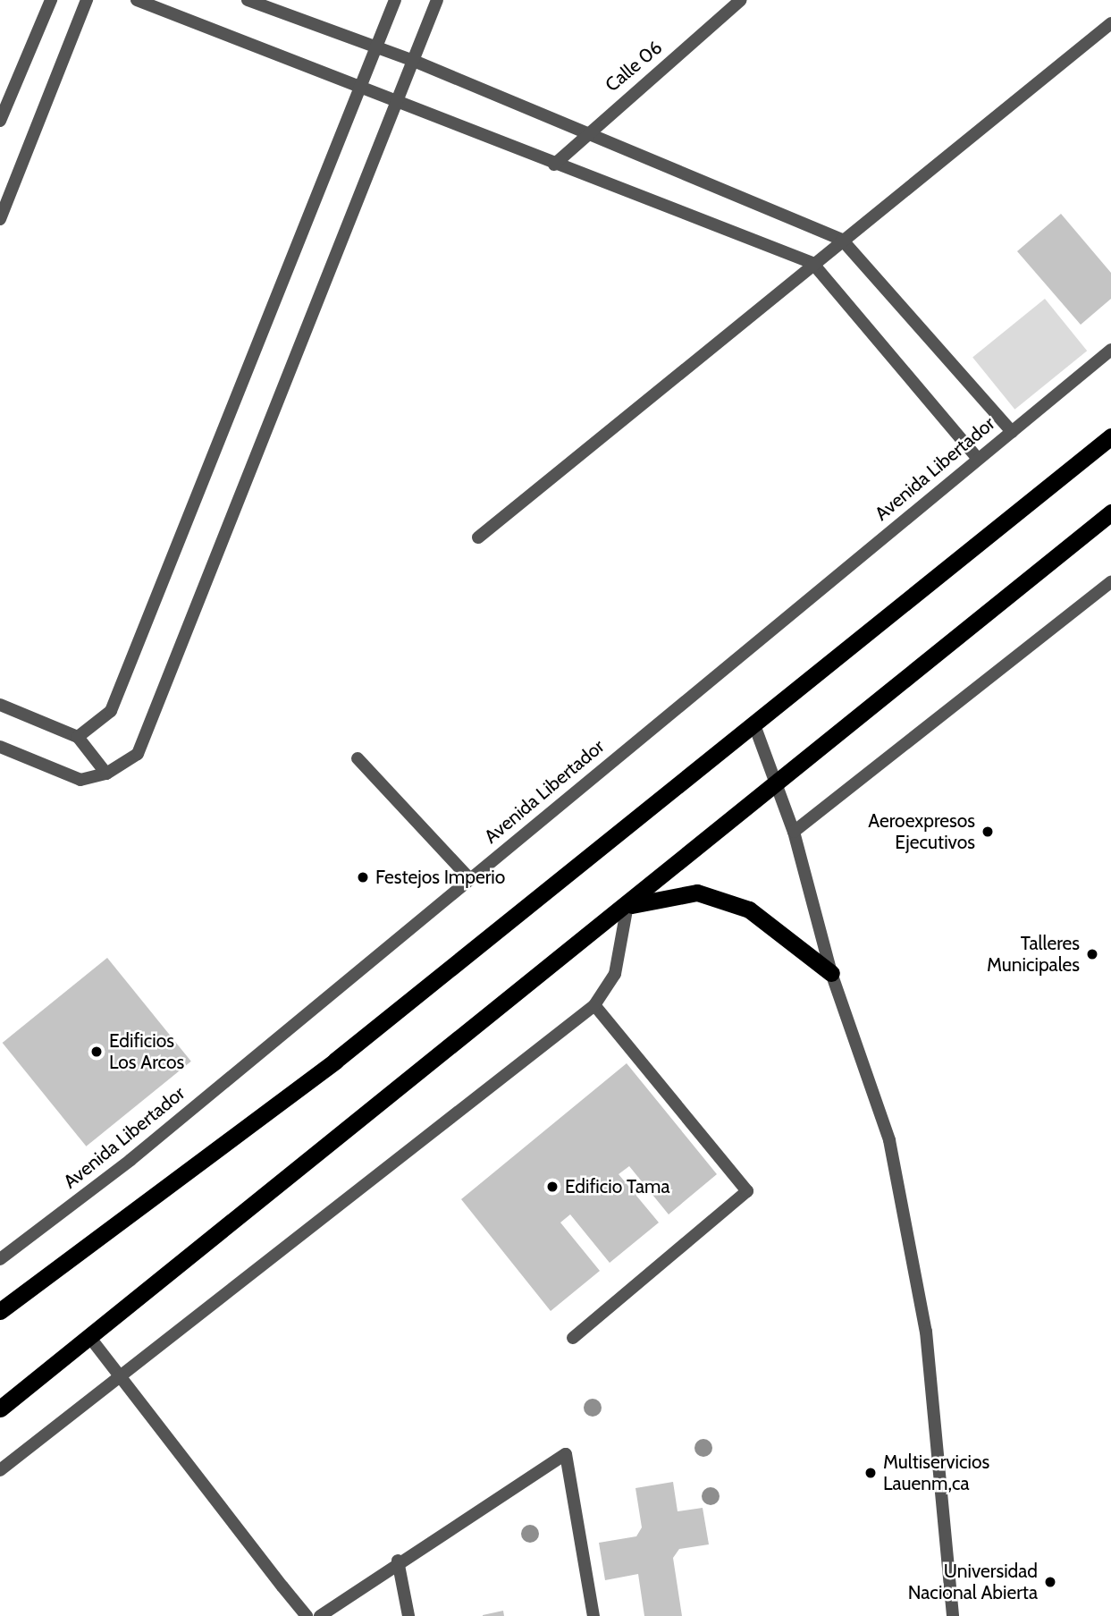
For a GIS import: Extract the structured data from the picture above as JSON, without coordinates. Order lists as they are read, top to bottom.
{
  "streets": {
    "street": ["Calle 06", "Avenida Libertador"]
  },
  "places": [
    "Aeroexpresos Ejecutivos",
    "Festejos Imperio",
    "Talleres Municipales",
    "Edificios Los Arcos",
    "Edificio Tama",
    "Multiservicios Lauenm,ca",
    "Universidad Nacional Abierta"
  ]
}
